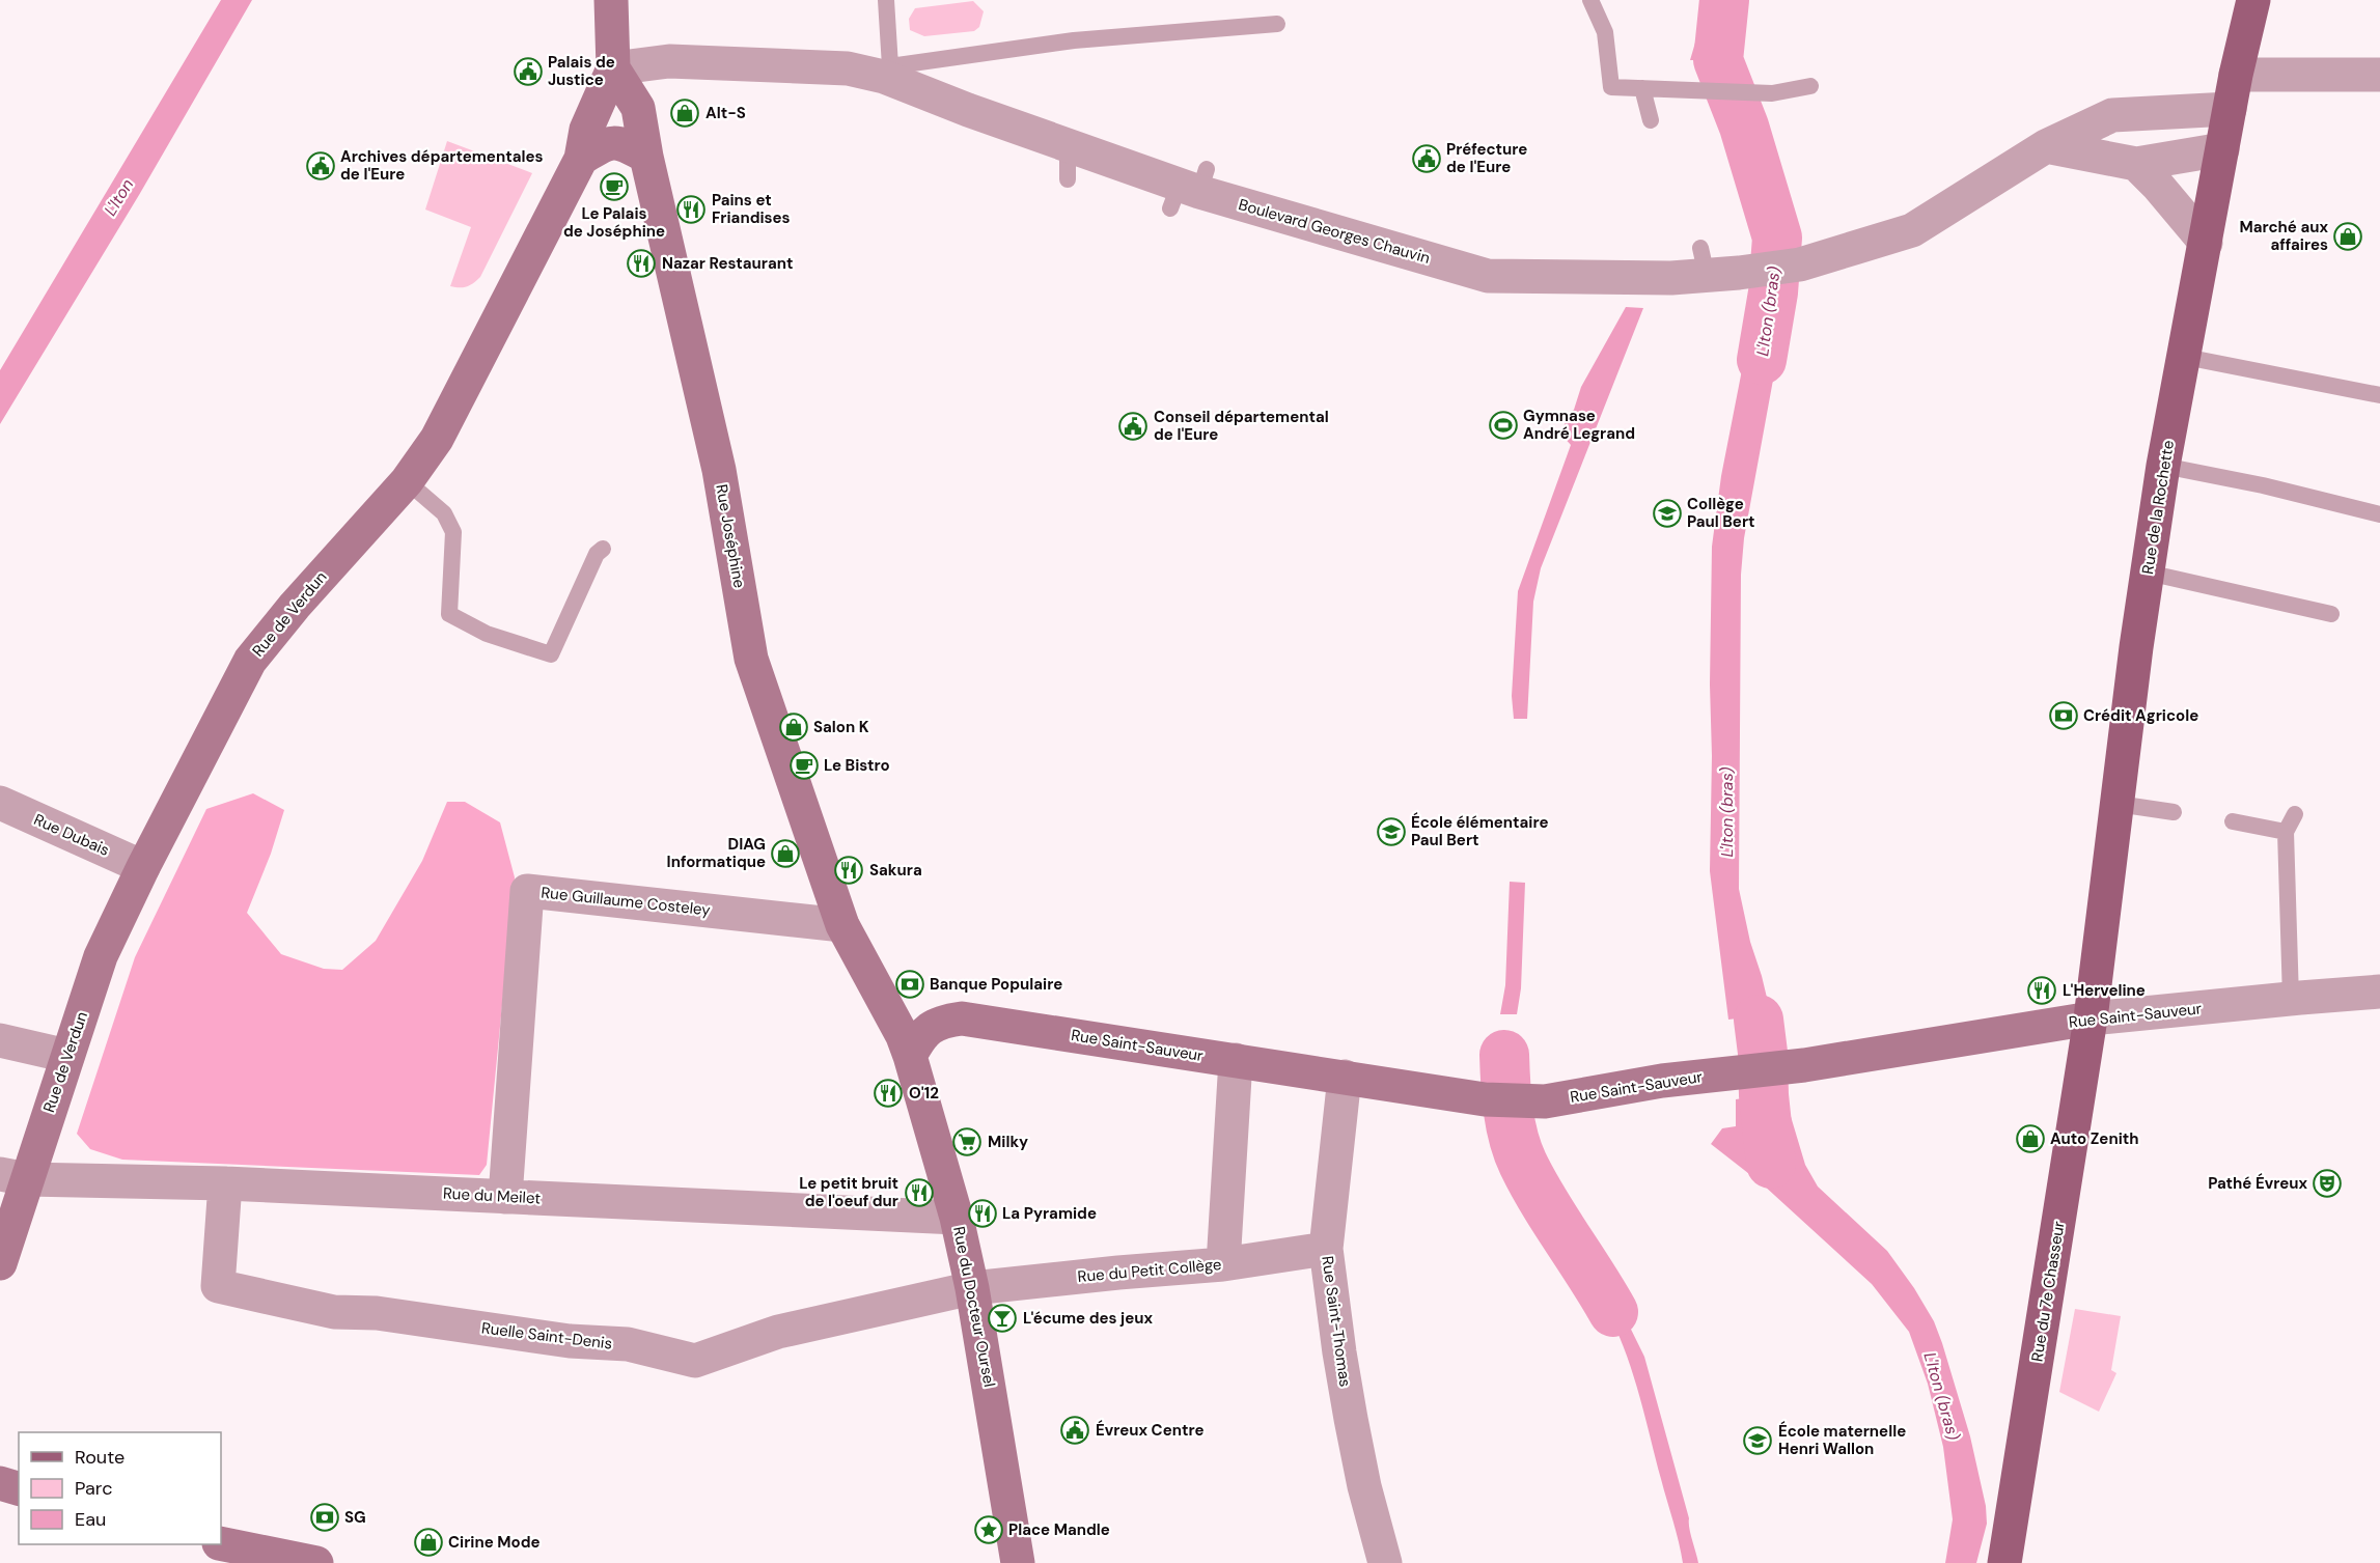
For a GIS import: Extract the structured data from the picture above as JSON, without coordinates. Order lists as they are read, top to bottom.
{
  "streets": {
    "main road": [
      "Rue de la Rochette",
      "Rue Joséphine",
      "Rue de Verdun",
      "Rue Saint-Sauveur",
      "Rue du 7e Chasseur",
      "Rue du Docteur Oursel"
    ],
    "street": [
      "Boulevard Georges Chauvin",
      "Rue Dubais",
      "Rue Guillaume Costeley",
      "Rue du Meilet",
      "Rue du Petit Collège",
      "Rue Saint-Thomas",
      "Ruelle Saint-Denis"
    ]
  },
  "crossings": [
    ["Boulevard Georges Chauvin", "Rue de la Rochette"],
    ["Boulevard Georges Chauvin", "Rue Joséphine"],
    ["Boulevard Georges Chauvin", "Rue de Verdun"],
    ["Rue de la Rochette", "Rue Saint-Sauveur"],
    ["Rue de la Rochette", "Rue du 7e Chasseur"],
    ["Rue Joséphine", "Rue de Verdun"],
    ["Rue Joséphine", "Rue Guillaume Costeley"],
    ["Rue Joséphine", "Rue Saint-Sauveur"],
    ["Rue Joséphine", "Rue du Docteur Oursel"],
    ["Rue de Verdun", "Rue Dubais"],
    ["Rue de Verdun", "Rue du Meilet"],
    ["Rue Guillaume Costeley", "Rue du Meilet"],
    ["Rue Saint-Sauveur", "Rue du 7e Chasseur"],
    ["Rue Saint-Sauveur", "Rue du Docteur Oursel"],
    ["Rue Saint-Sauveur", "Rue Saint-Thomas"],
    ["Rue du Meilet", "Rue du Docteur Oursel"],
    ["Rue du Meilet", "Ruelle Saint-Denis"],
    ["Rue du Petit Collège", "Rue du Docteur Oursel"],
    ["Rue du Petit Collège", "Rue Saint-Thomas"],
    ["Rue du Petit Collège", "Ruelle Saint-Denis"],
    ["Rue du Docteur Oursel", "Ruelle Saint-Denis"]
  ],
  "water": ["L'Iton", "L'Iton (bras)"],
  "places": {
    "public building": [
      "Palais de Justice",
      "Préfecture de l'Eure",
      "Archives départementales de l'Eure",
      "Conseil départemental de l'Eure",
      "Évreux Centre"
    ],
    "shop": [
      "Alt-S",
      "Marché aux affaires",
      "Salon K",
      "DIAG Informatique",
      "Auto Zenith",
      "Cirine Mode"
    ],
    "cafe": ["Le Palais de Joséphine", "Le Bistro"],
    "restaurant": [
      "Pains et Friandises",
      "Nazar Restaurant",
      "Sakura",
      "L'Herveline",
      "O'12",
      "Le petit bruit de l'oeuf dur",
      "La Pyramide"
    ],
    "sports": ["Gymnase André Legrand"],
    "school or university": ["Collège Paul Bert", "École élémentaire Paul Bert", "École maternelle Henri Wallon"],
    "bank": ["Crédit Agricole", "Banque Populaire", "SG"],
    "supermarket": ["Milky"],
    "theatre": ["Pathé Évreux"],
    "bar": ["L'écume des jeux"],
    "place": ["Place Mandle"]
  },
  "legend": ["Route", "Parc", "Eau"]
}
